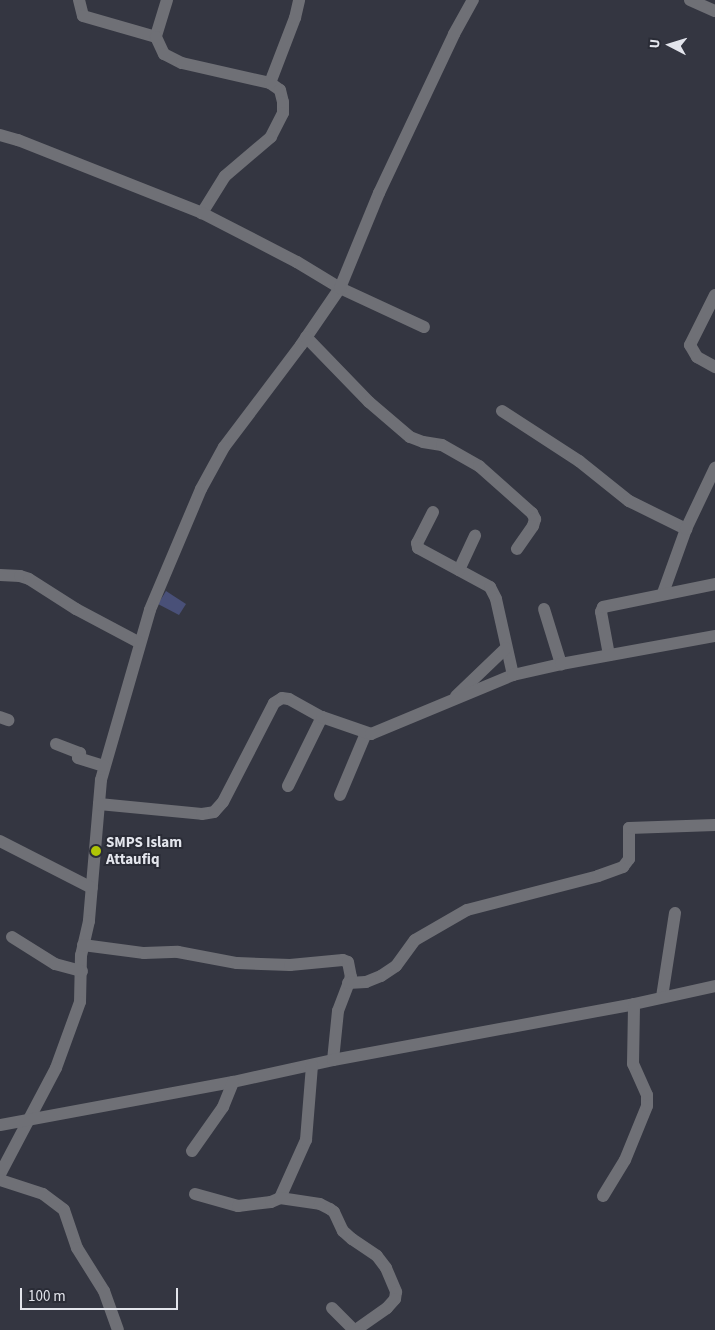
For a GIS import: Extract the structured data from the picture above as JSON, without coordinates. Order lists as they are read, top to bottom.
{
  "places": ["SMPS Islam Attaufiq"],
  "scale_bar": "100 m",
  "north": "left"
}
